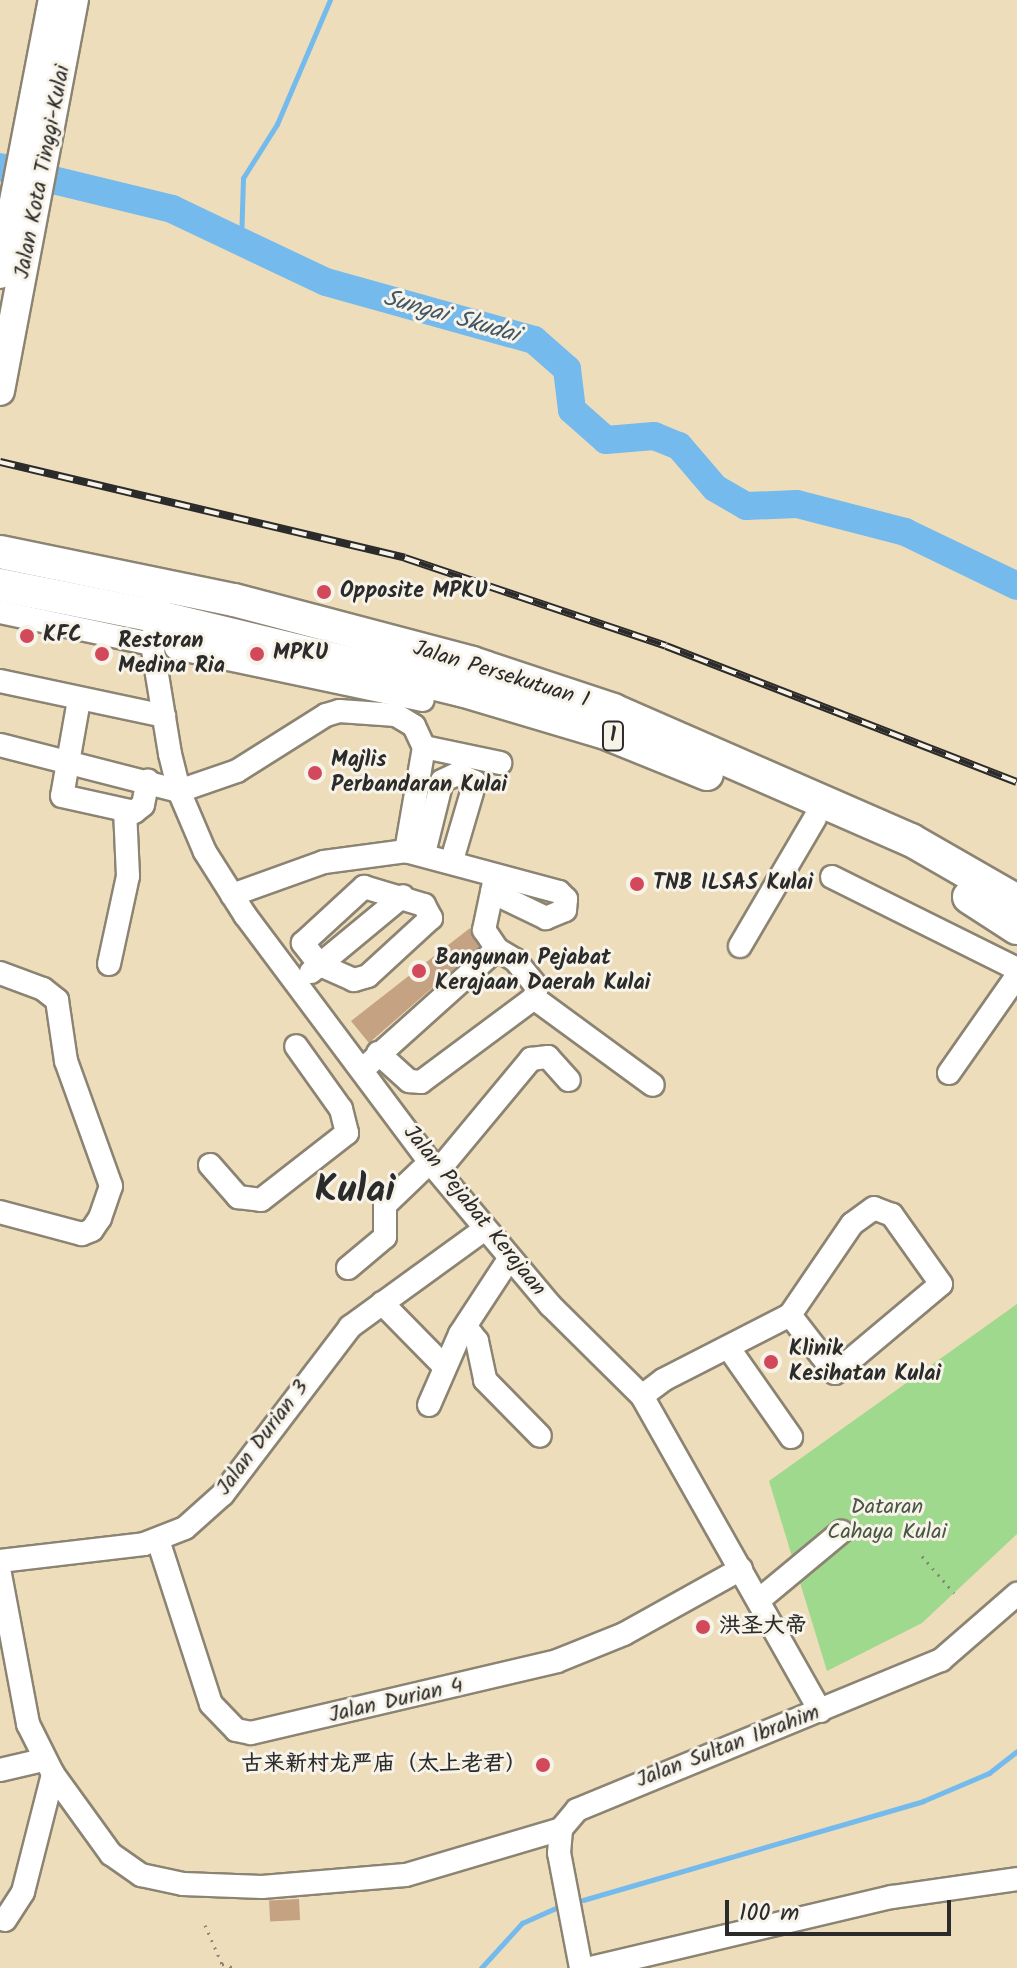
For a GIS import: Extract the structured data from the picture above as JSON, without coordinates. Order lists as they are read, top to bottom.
{
  "streets": {
    "highway": ["Jalan Persekutuan 1", "1"],
    "main road": ["Jalan Kota Tinggi-Kulai"],
    "street": [
      "Jalan Pejabat Kerajaan",
      "Jalan Durian 3",
      "Jalan Durian 4",
      "Jalan Sultan Ibrahim"
    ]
  },
  "crossings": [
    ["Jalan Persekutuan 1", "Jalan Pejabat Kerajaan"],
    ["Jalan Pejabat Kerajaan", "Jalan Durian 3"],
    ["Jalan Pejabat Kerajaan", "Jalan Durian 4"],
    ["Jalan Pejabat Kerajaan", "Jalan Sultan Ibrahim"],
    ["Jalan Durian 3", "Jalan Durian 4"]
  ],
  "districts": ["Kulai"],
  "water": ["Sungai Skudai"],
  "parks": ["Dataran Cahaya Kulai"],
  "places": [
    "Opposite MPKU",
    "KFC",
    "Restoran Medina Ria",
    "MPKU",
    "Majlis Perbandaran Kulai",
    "TNB ILSAS Kulai",
    "Bangunan Pejabat Kerajaan Daerah Kulai",
    "Klinik Kesihatan Kulai",
    "洪圣大帝",
    "古来新村龙严庙（太上老君）"
  ],
  "scale_bar": "100 m"
}
